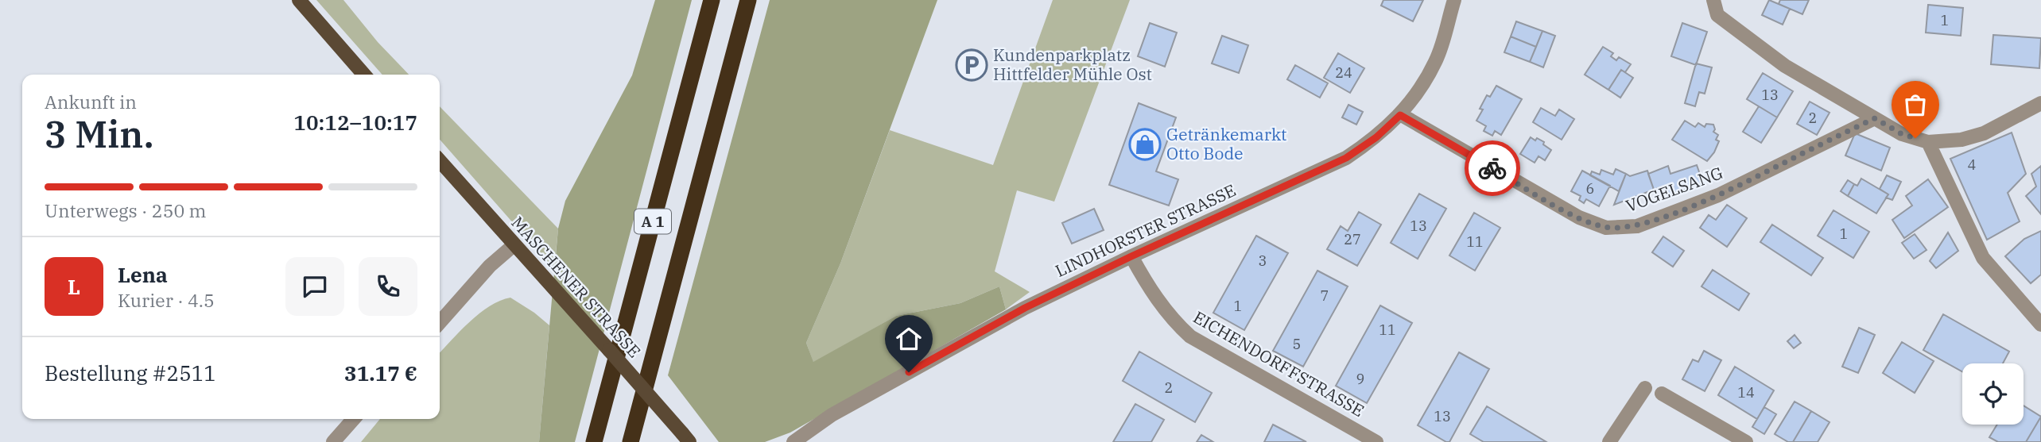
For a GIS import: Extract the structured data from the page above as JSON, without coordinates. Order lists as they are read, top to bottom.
{
  "streets": {
    "highway": ["A 1"],
    "main road": ["MASCHENER STRASSE"],
    "street": ["VOGELSANG", "LINDHORSTER STRASSE", "EICHENDORFFSTRASSE"]
  },
  "crossings": [
    ["VOGELSANG", "LINDHORSTER STRASSE"],
    ["LINDHORSTER STRASSE", "EICHENDORFFSTRASSE"]
  ],
  "places": {
    "parking": ["Kundenparkplatz Hittfelder Mühle Ost"],
    "shop": ["Getränkemarkt Otto Bode"]
  },
  "house_numbers": [
    "1",
    "24",
    "13",
    "2",
    "4",
    "6",
    "13",
    "1",
    "27",
    "11",
    "3",
    "7",
    "1",
    "11",
    "5",
    "9",
    "2",
    "14",
    "13"
  ],
  "page": {
    "heading": ["3 Min.", "Ankunft in", "10:12–10:17"],
    "panel": [
      "Lena",
      "Kurier · 4.5",
      "Bestellung #2511",
      "31.17 €"
    ],
    "bar": "Unterwegs · 250 m",
    "round": "L"
  }
}
